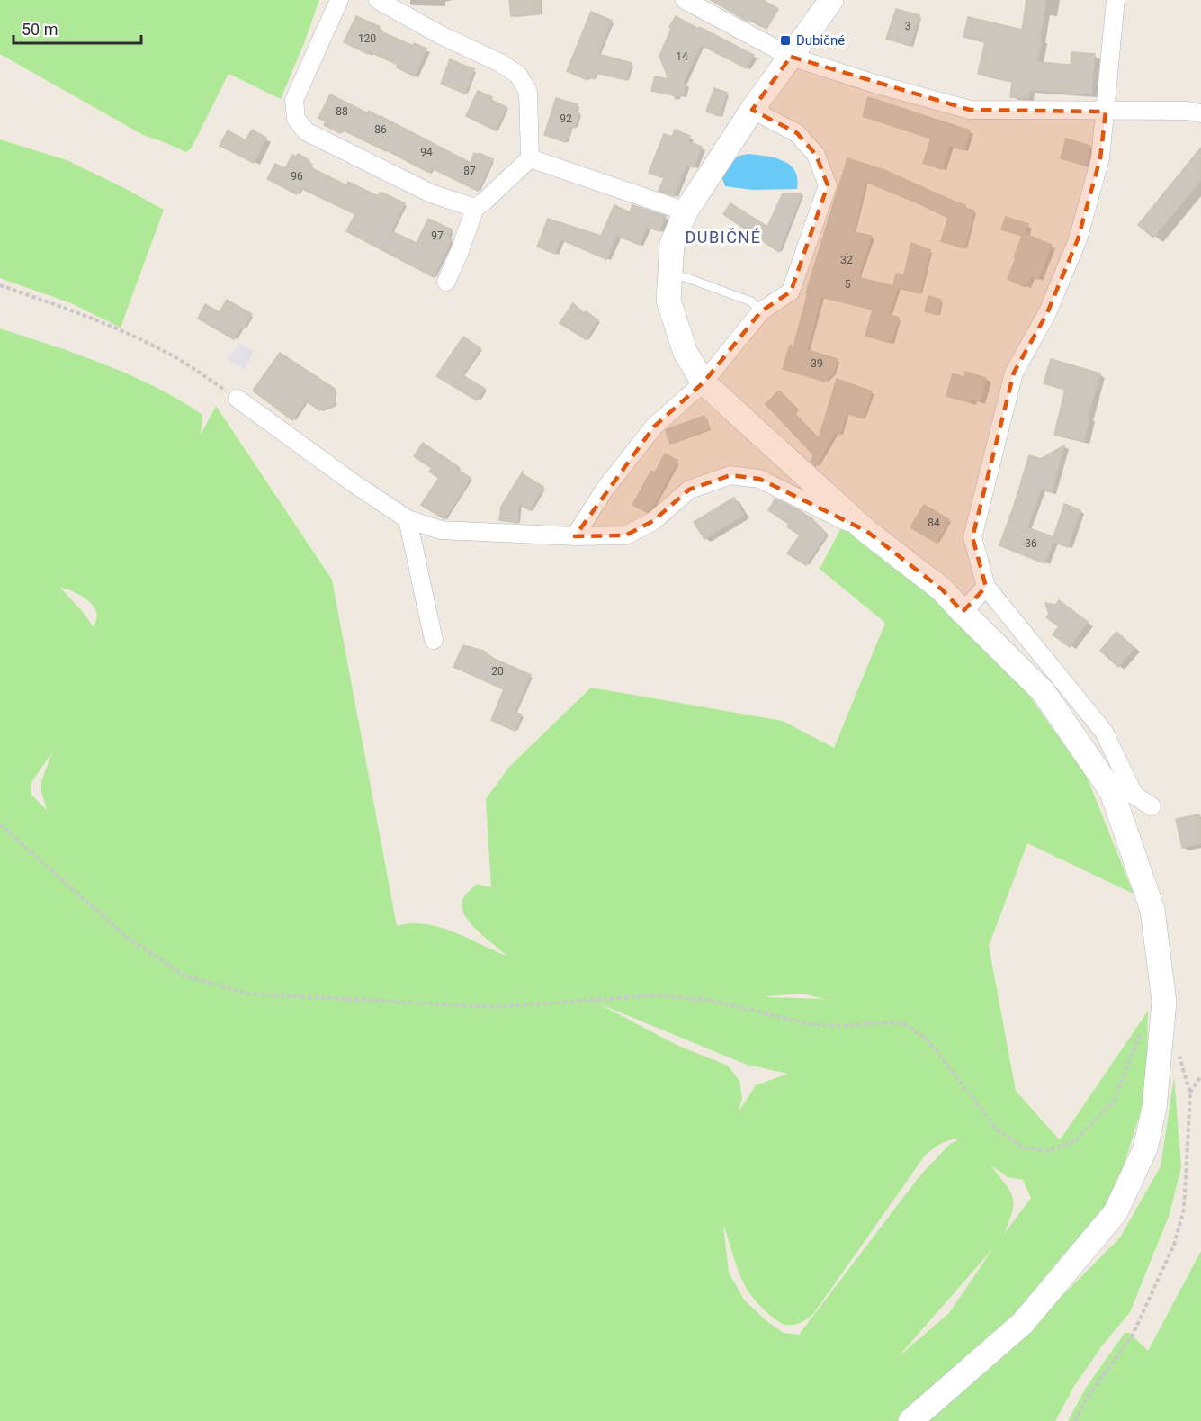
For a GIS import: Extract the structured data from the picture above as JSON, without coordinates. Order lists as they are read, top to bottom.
{
  "districts": ["DUBIČNÉ"],
  "places": {
    "transit": ["Dubičné"]
  },
  "house_numbers": [
    "3",
    "120",
    "14",
    "88",
    "92",
    "86",
    "94",
    "87",
    "96",
    "97",
    "32",
    "5",
    "39",
    "84",
    "36",
    "20"
  ],
  "scale_bar": "50 m"
}
